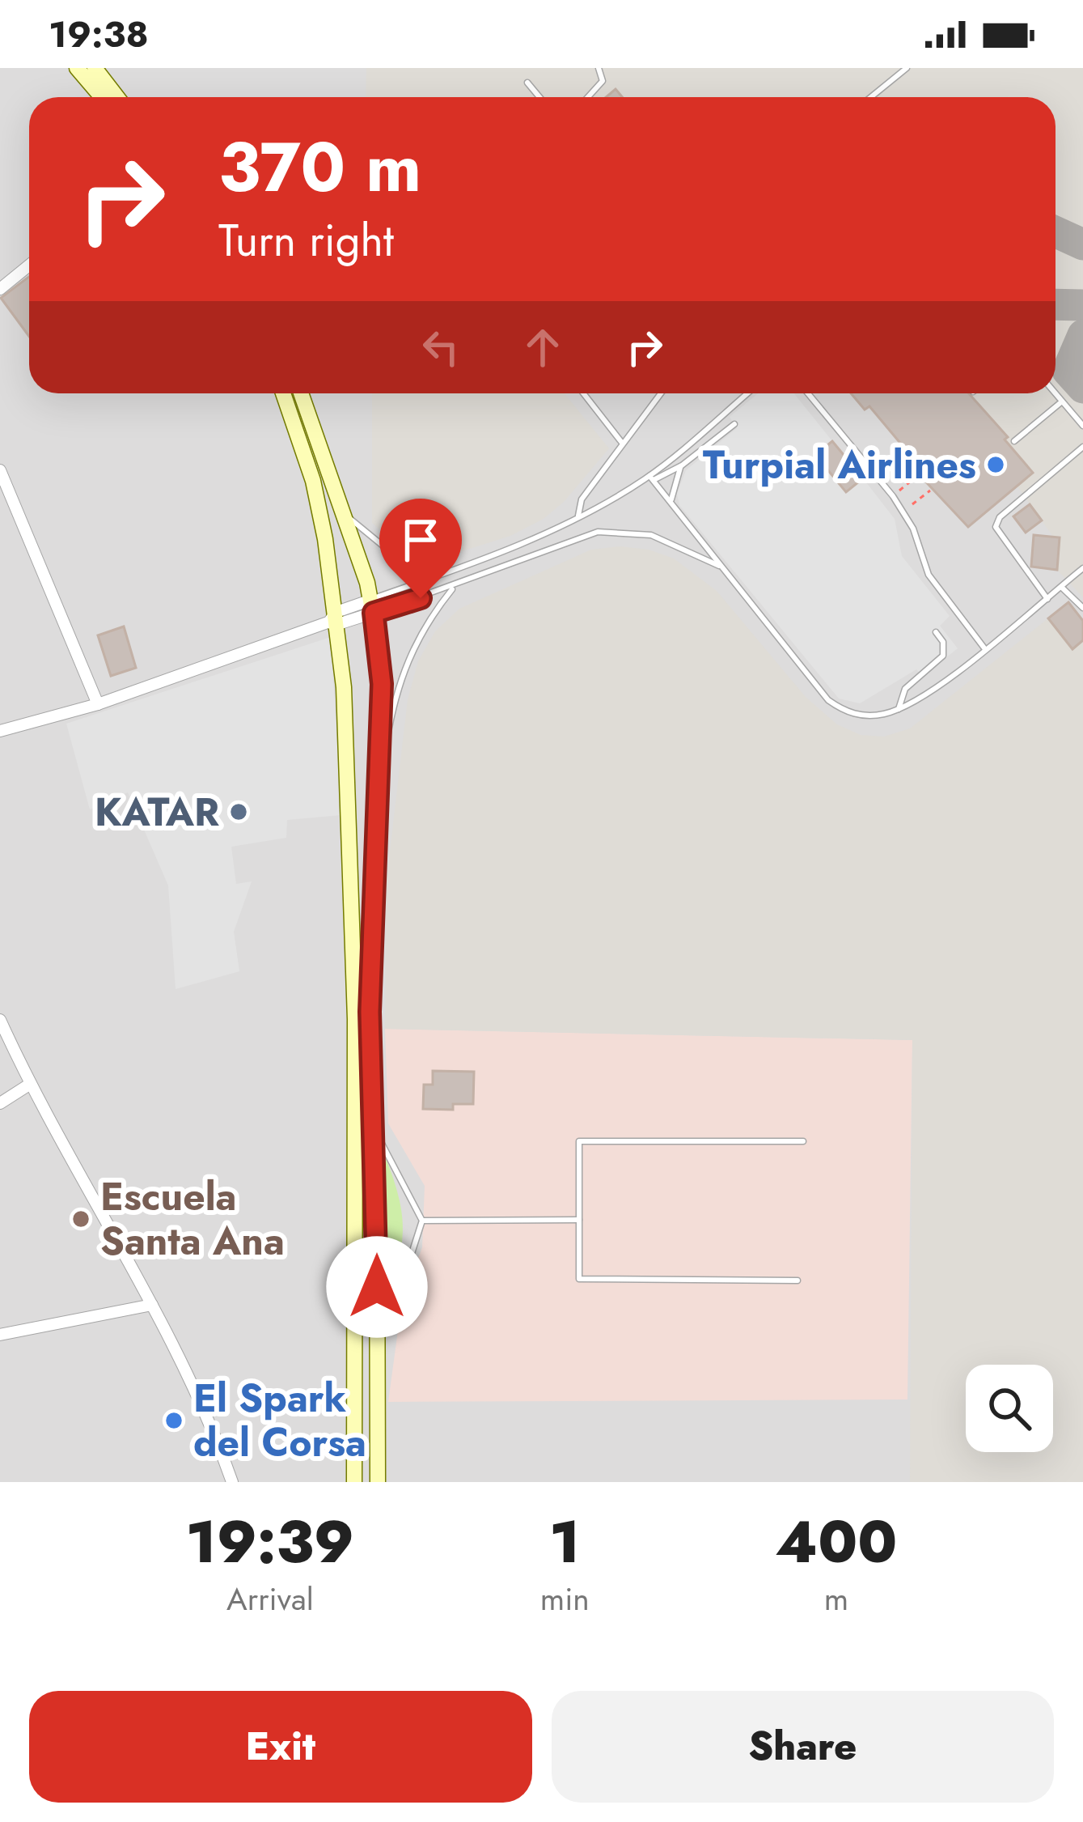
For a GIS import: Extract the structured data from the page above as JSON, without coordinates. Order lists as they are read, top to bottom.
{
  "places": [
    "Turpial Airlines",
    "KATAR",
    "Escuela Santa Ana",
    "El Spark del Corsa"
  ],
  "page": {
    "status": "19:38",
    "turn": ["370 m", "Turn right"],
    "eta": [
      "19:39",
      "Arrival",
      "1",
      "min",
      "400",
      "m"
    ],
    "buttons": ["Exit", "Share"]
  }
}
